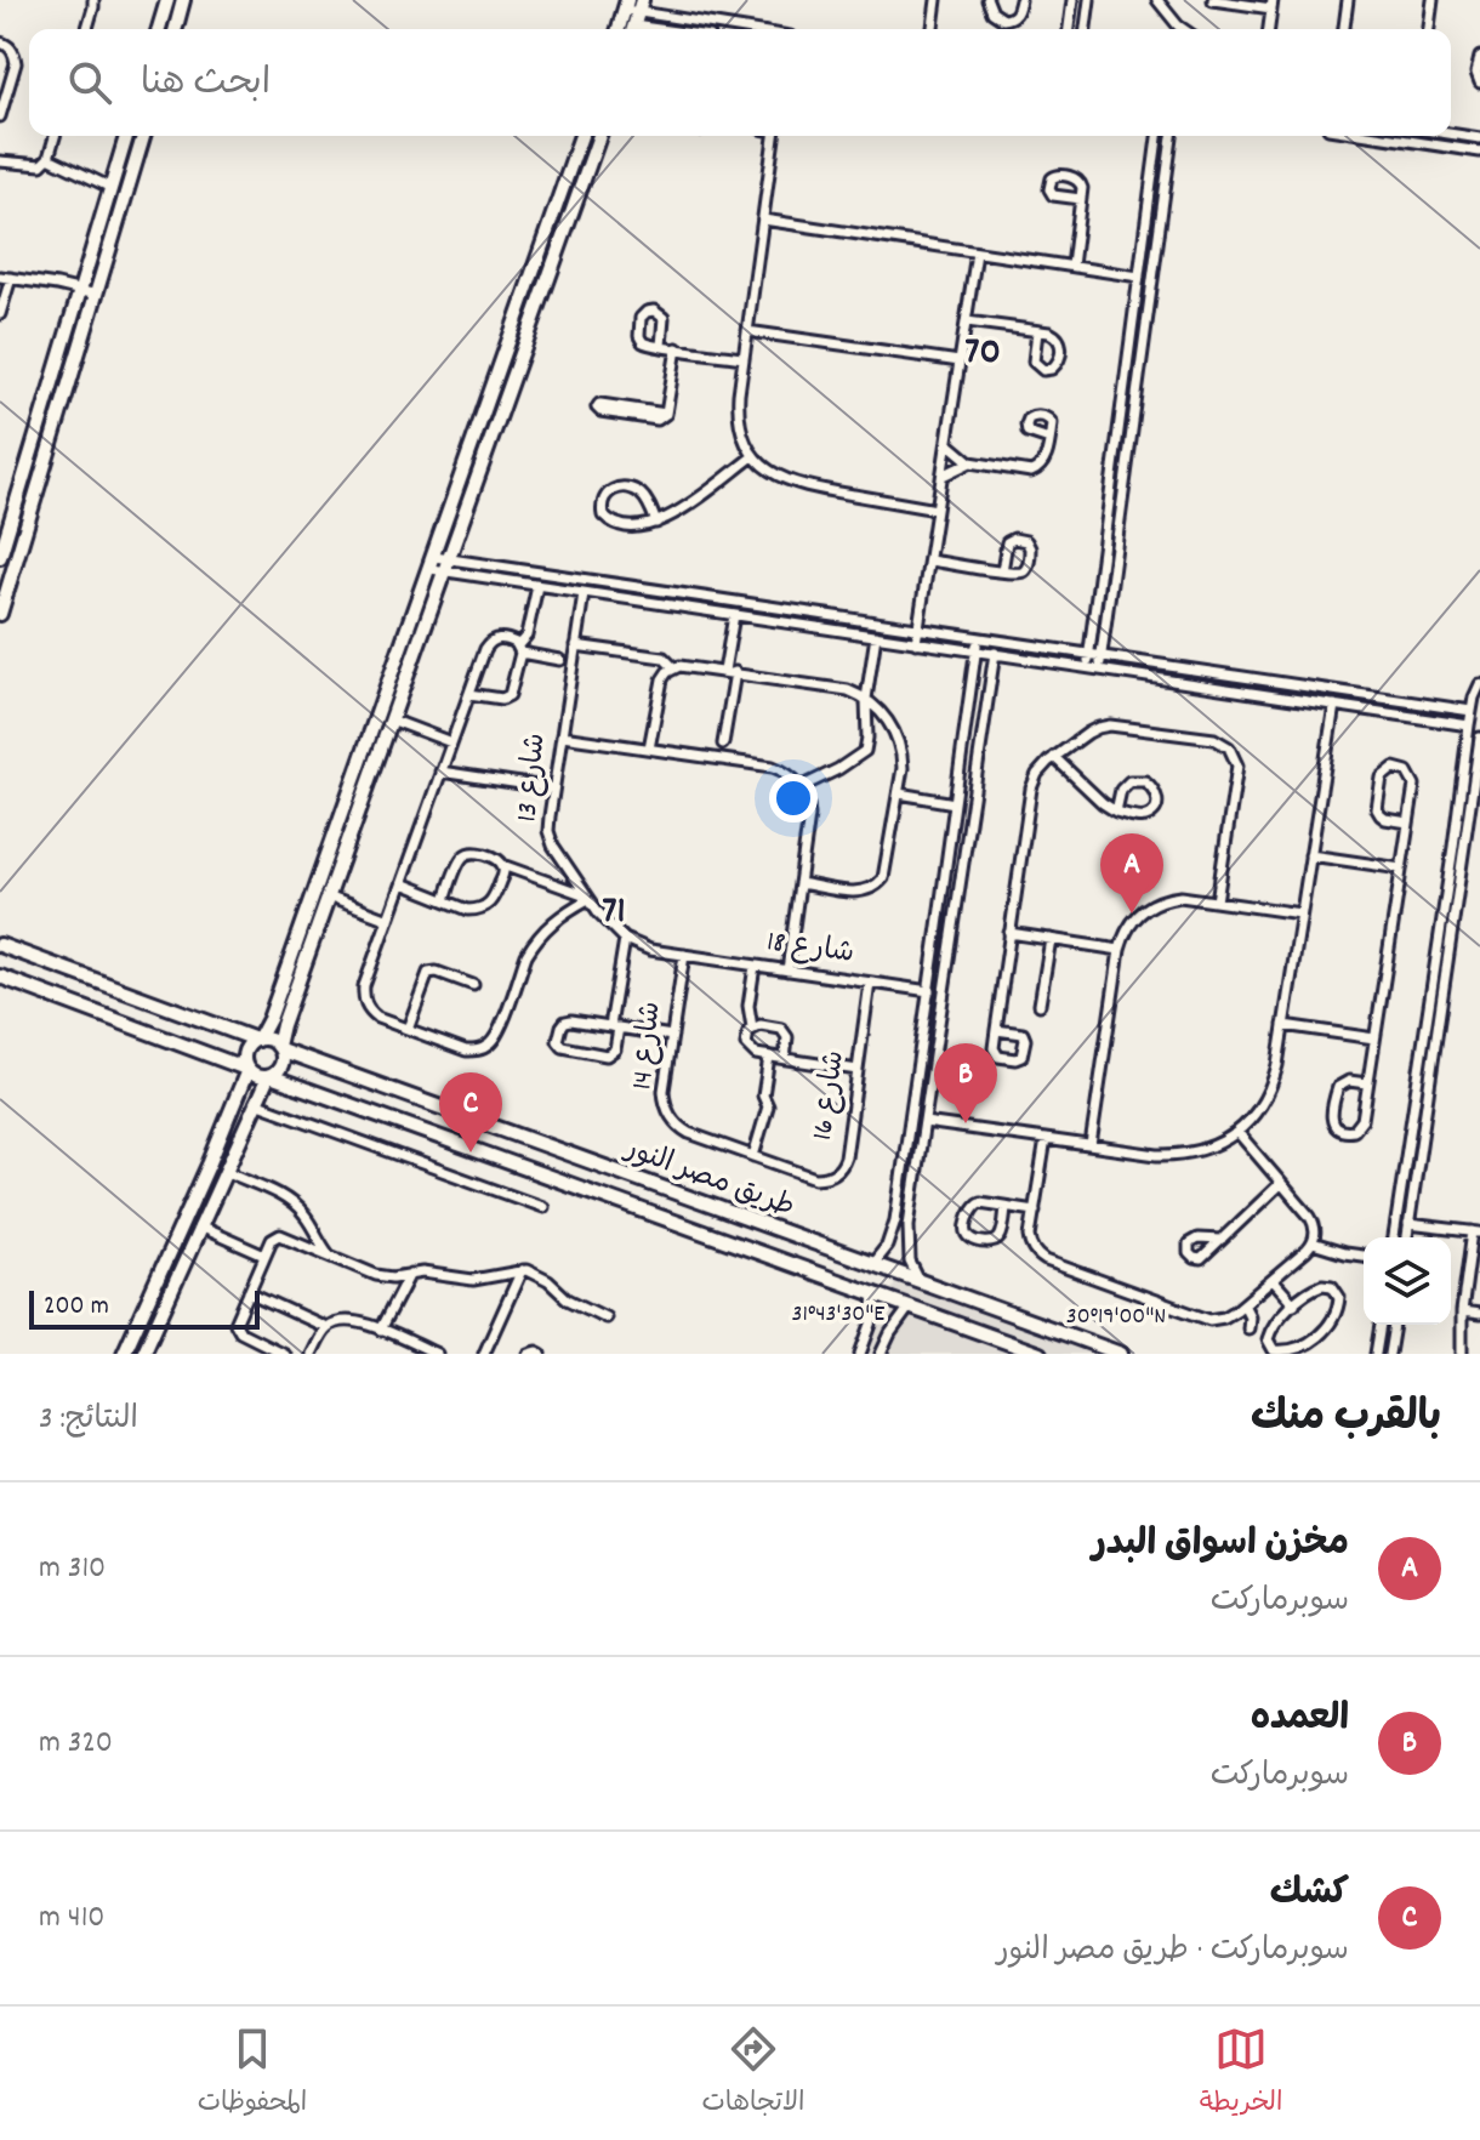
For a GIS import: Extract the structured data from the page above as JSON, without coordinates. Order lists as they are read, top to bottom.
{
  "streets": {
    "street": [
      "شارع 13",
      "شارع 18",
      "شارع 14",
      "شارع 16",
      "طريق مصر النور"
    ]
  },
  "crossings": [
    ["شارع 18", "شارع 14"],
    ["شارع 18", "شارع 16"],
    ["شارع 14", "شارع 16"]
  ],
  "districts": ["70", "71"],
  "scale_bar": "200 m",
  "page": {
    "search": "ابحث هنا",
    "pins": ["A", "B", "C"],
    "scale": "200 m",
    "heading": ["بالقرب منك", "النتائج: 3"],
    "list": [
      {
        "mark": "A",
        "name": "مخزن اسواق البدر",
        "note": "سوبرماركت",
        "value": "310 m"
      },
      {
        "mark": "B",
        "name": "العمده",
        "note": "سوبرماركت",
        "value": "320 m"
      },
      {
        "mark": "C",
        "name": "كشك",
        "note": "سوبرماركت · طريق مصر النور",
        "value": "410 m"
      }
    ],
    "nav": ["الخريطة", "الاتجاهات", "المحفوظات"]
  },
  "coordinates": ["31°43'30\"E", "30°19'00\"N"]
}
